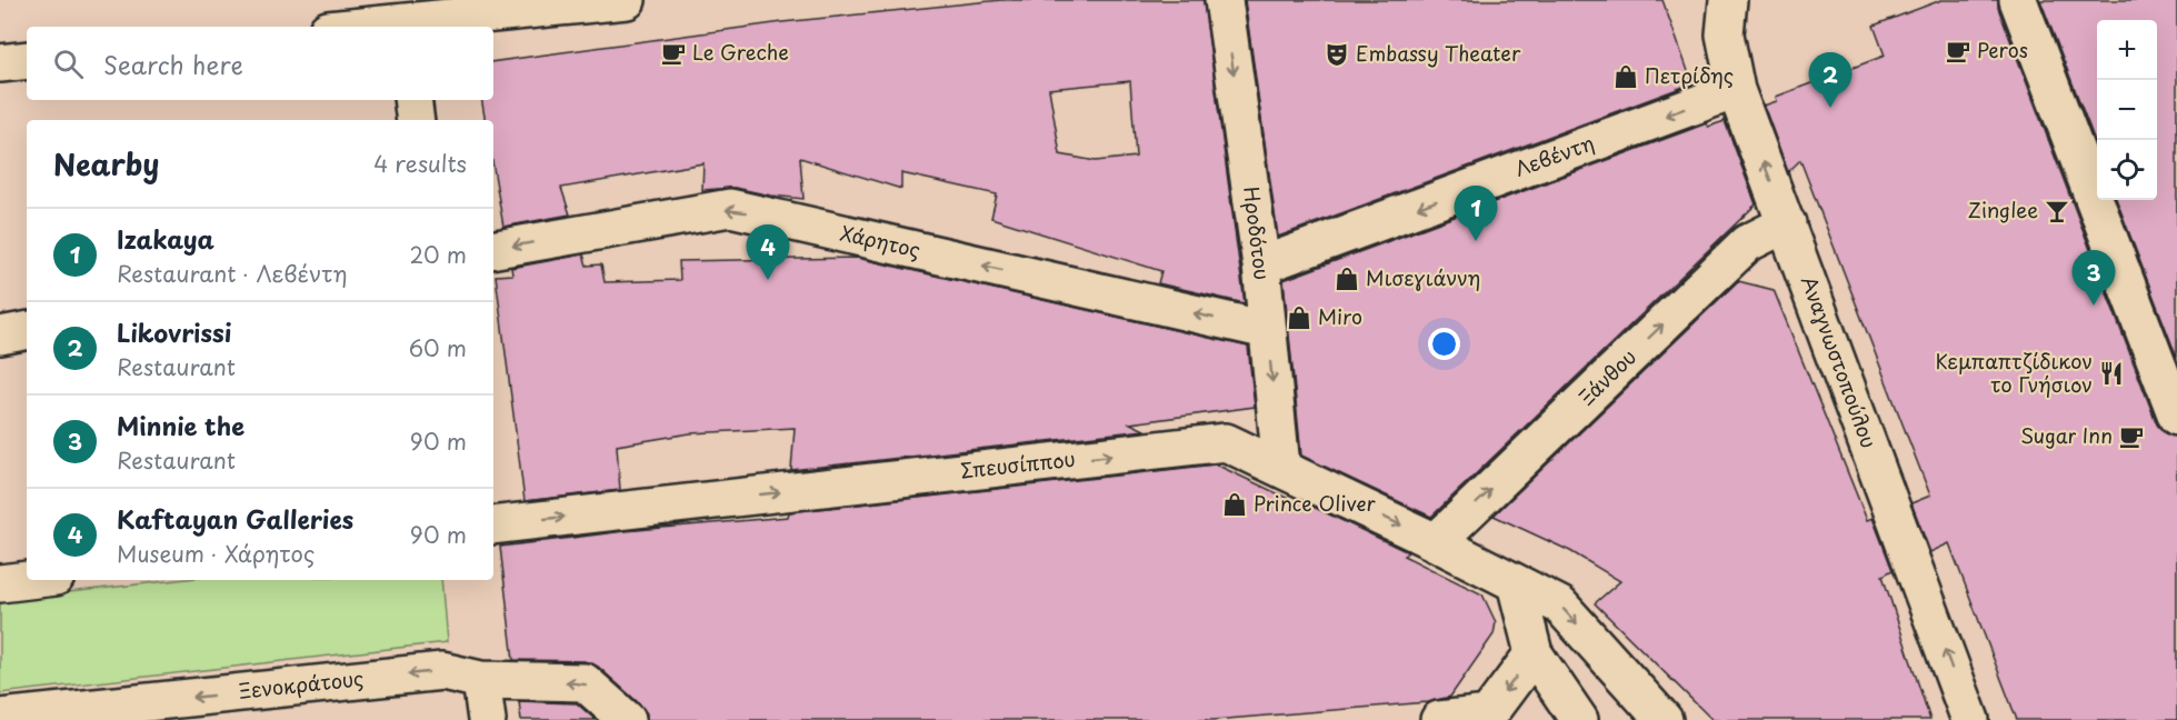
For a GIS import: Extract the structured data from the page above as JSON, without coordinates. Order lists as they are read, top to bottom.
{
  "streets": {
    "street": [
      "Λεβέντη",
      "Ηροδότου",
      "Χάρητος",
      "Αναγνωστοπούλου",
      "Ξάνθου",
      "Σπευσίππου",
      "Ξενοκράτους"
    ]
  },
  "crossings": [
    ["Λεβέντη", "Ηροδότου"],
    ["Λεβέντη", "Αναγνωστοπούλου"],
    ["Ηροδότου", "Χάρητος"],
    ["Ηροδότου", "Σπευσίππου"],
    ["Αναγνωστοπούλου", "Ξάνθου"],
    ["Ξάνθου", "Σπευσίππου"]
  ],
  "one_way": [
    "Λεβέντη",
    "Ηροδότου",
    "Χάρητος",
    "Ξάνθου",
    "Σπευσίππου",
    "Ξενοκράτους"
  ],
  "places": {
    "cafe": ["Peros", "Le Greche", "Sugar Inn"],
    "theatre": ["Embassy Theater"],
    "shop": [
      "Πετρίδης",
      "Μισεγιάννη",
      "Miro",
      "Prince Oliver"
    ],
    "bar": ["Zinglee"],
    "restaurant": ["Κεμπαπτζίδικον το Γνήσιον"]
  },
  "page": {
    "map_buttons": ["+", "−"],
    "search": "Search here",
    "pins": [
      "2",
      "1",
      "4",
      "3"
    ],
    "heading": ["Nearby", "4 results"],
    "list": [
      {
        "mark": "1",
        "name": "Izakaya",
        "note": "Restaurant · Λεβέντη",
        "value": "20 m"
      },
      {
        "mark": "2",
        "name": "Likovrissi",
        "note": "Restaurant",
        "value": "60 m"
      },
      {
        "mark": "3",
        "name": "Minnie the",
        "note": "Restaurant",
        "value": "90 m"
      },
      {
        "mark": "4",
        "name": "Kaftayan Galleries",
        "note": "Museum · Χάρητος",
        "value": "90 m"
      }
    ]
  }
}
